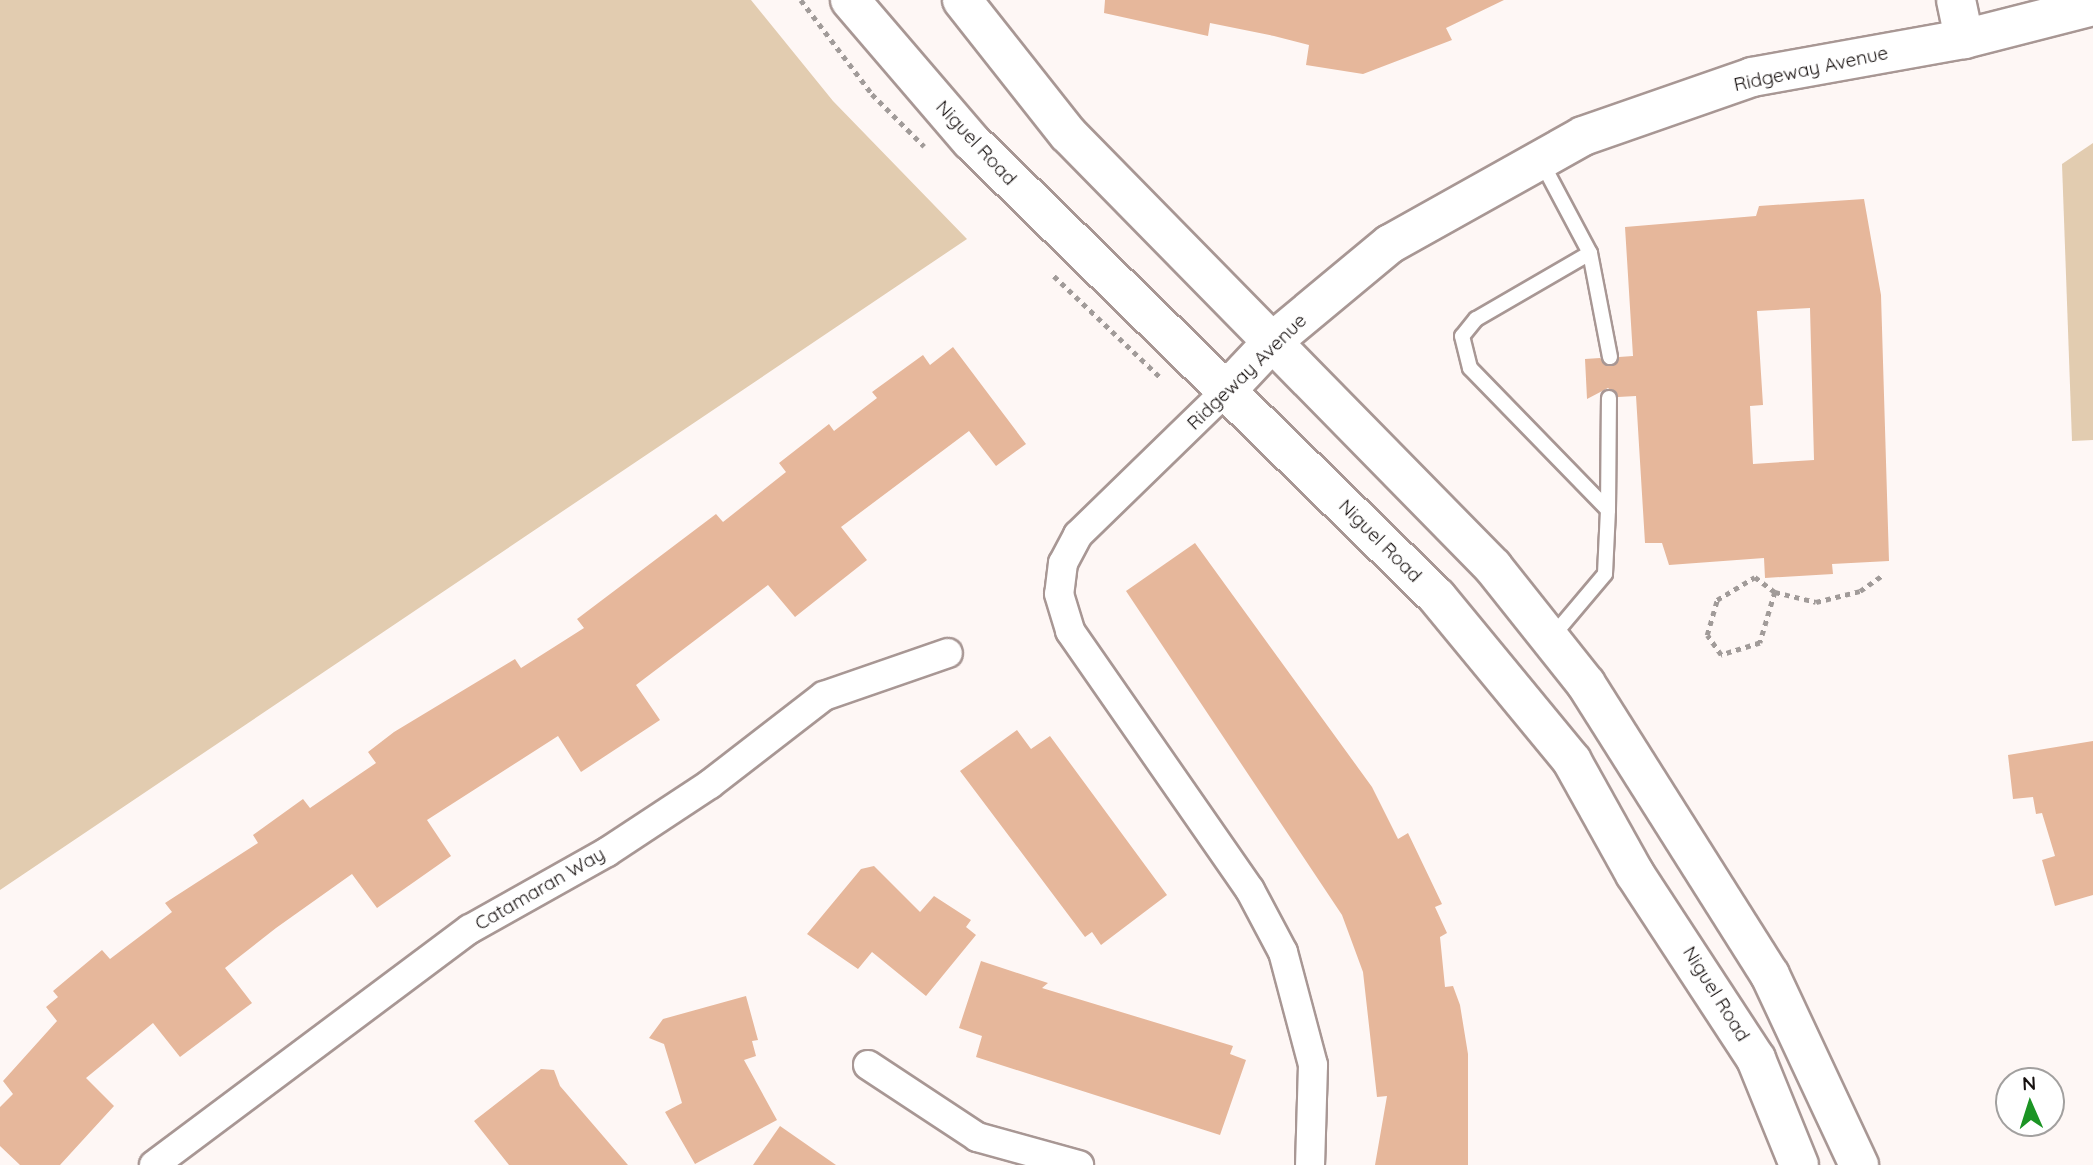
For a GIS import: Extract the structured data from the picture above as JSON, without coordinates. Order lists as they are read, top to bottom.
{
  "streets": {
    "main road": ["Ridgeway Avenue", "Niguel Road"],
    "street": ["Catamaran Way"]
  },
  "crossings": [
    ["Ridgeway Avenue", "Niguel Road"]
  ],
  "north": "top"
}
